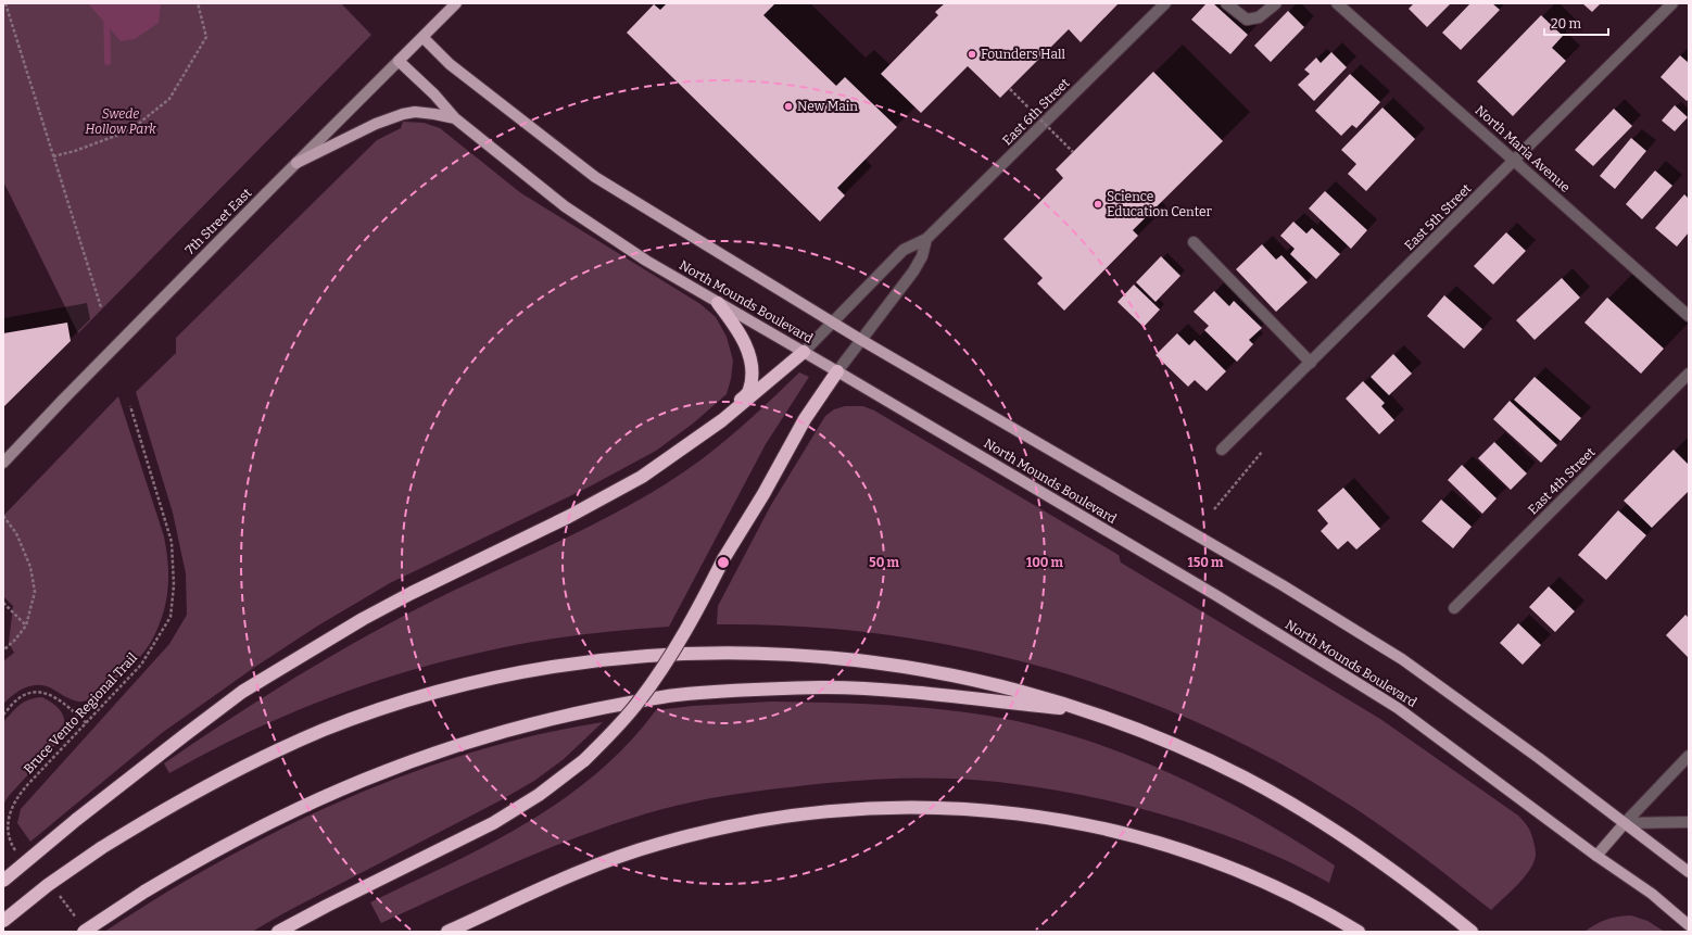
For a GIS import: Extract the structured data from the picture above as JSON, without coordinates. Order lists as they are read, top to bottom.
{
  "streets": {
    "main road": ["7th Street East", "North Mounds Boulevard"],
    "street": [
      "East 6th Street",
      "North Maria Avenue",
      "East 5th Street",
      "East 4th Street"
    ],
    "path": ["Bruce Vento Regional Trail"]
  },
  "crossings": [
    ["East 6th Street", "North Mounds Boulevard"],
    ["North Maria Avenue", "East 5th Street"],
    ["7th Street East", "North Mounds Boulevard"]
  ],
  "parks": ["Swede Hollow Park"],
  "places": ["Founders Hall", "New Main", "Science Education Center"],
  "scale_bar": "20 m",
  "rings": ["50 m", "100 m", "150 m"]
}
